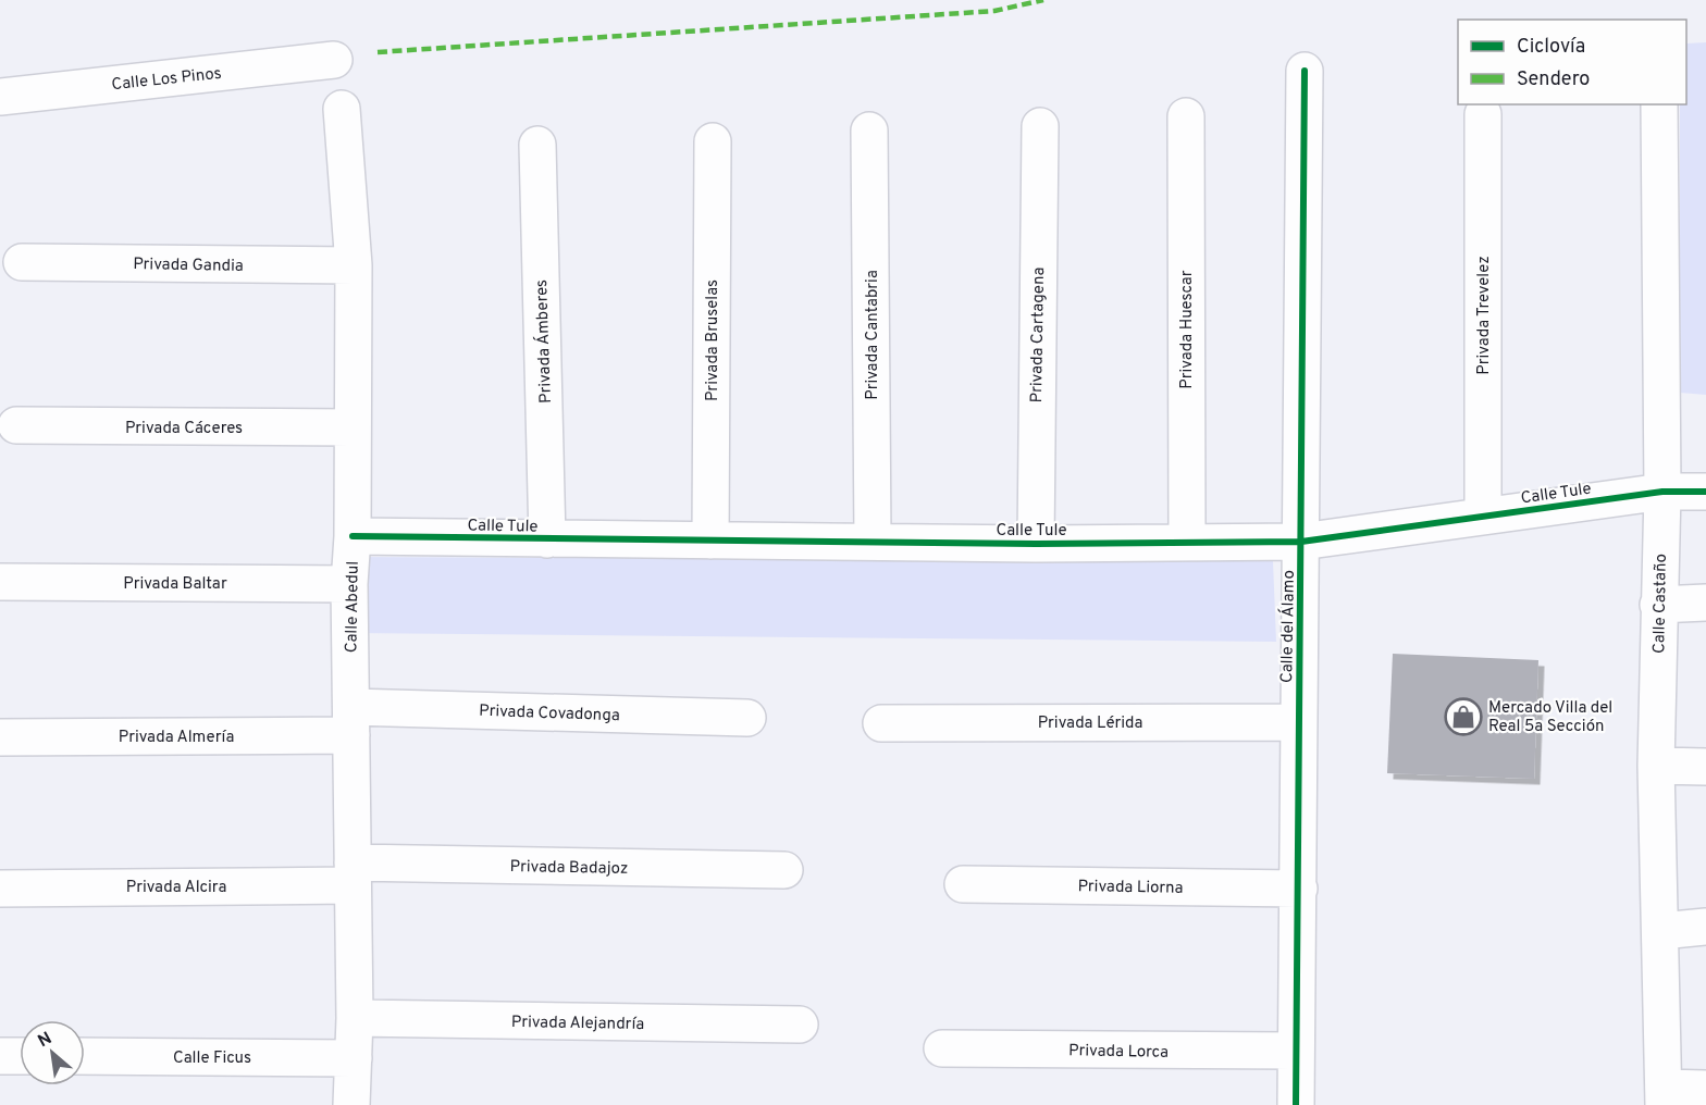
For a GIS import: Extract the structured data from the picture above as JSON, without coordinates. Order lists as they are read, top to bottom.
{
  "streets": {
    "street": [
      "Calle Los Pinos",
      "Privada Gandia",
      "Privada Trevelez",
      "Privada Huescar",
      "Privada Cantabria",
      "Privada Cartagena",
      "Privada Bruselas",
      "Privada Ámberes",
      "Privada Cáceres",
      "Calle Tule",
      "Privada Baltar",
      "Calle Castaño",
      "Calle Abedul",
      "Calle del Álamo",
      "Privada Covadonga",
      "Privada Lérida",
      "Privada Almería",
      "Privada Badajoz",
      "Privada Alcira",
      "Privada Liorna",
      "Privada Alejandría",
      "Privada Lorca",
      "Calle Ficus"
    ]
  },
  "crossings": [
    ["Privada Gandia", "Calle Abedul"],
    ["Privada Trevelez", "Calle Tule"],
    ["Privada Huescar", "Calle Tule"],
    ["Privada Cantabria", "Calle Tule"],
    ["Privada Cartagena", "Calle Tule"],
    ["Privada Bruselas", "Calle Tule"],
    ["Privada Ámberes", "Calle Tule"],
    ["Privada Cáceres", "Calle Abedul"],
    ["Calle Tule", "Calle Castaño"],
    ["Calle Tule", "Calle Abedul"],
    ["Calle Tule", "Calle del Álamo"],
    ["Privada Baltar", "Calle Abedul"],
    ["Calle Abedul", "Privada Covadonga"],
    ["Calle Abedul", "Privada Almería"],
    ["Calle Abedul", "Privada Badajoz"],
    ["Calle Abedul", "Privada Alcira"],
    ["Calle Abedul", "Privada Alejandría"],
    ["Calle Abedul", "Calle Ficus"],
    ["Calle del Álamo", "Privada Lérida"],
    ["Calle del Álamo", "Privada Liorna"],
    ["Calle del Álamo", "Privada Lorca"],
    ["Privada Covadonga", "Privada Almería"],
    ["Privada Badajoz", "Privada Alcira"]
  ],
  "places": {
    "shop": ["Mercado Villa del Real 5a Sección"]
  },
  "legend": ["Ciclovía", "Sendero"],
  "north": "top left"
}
